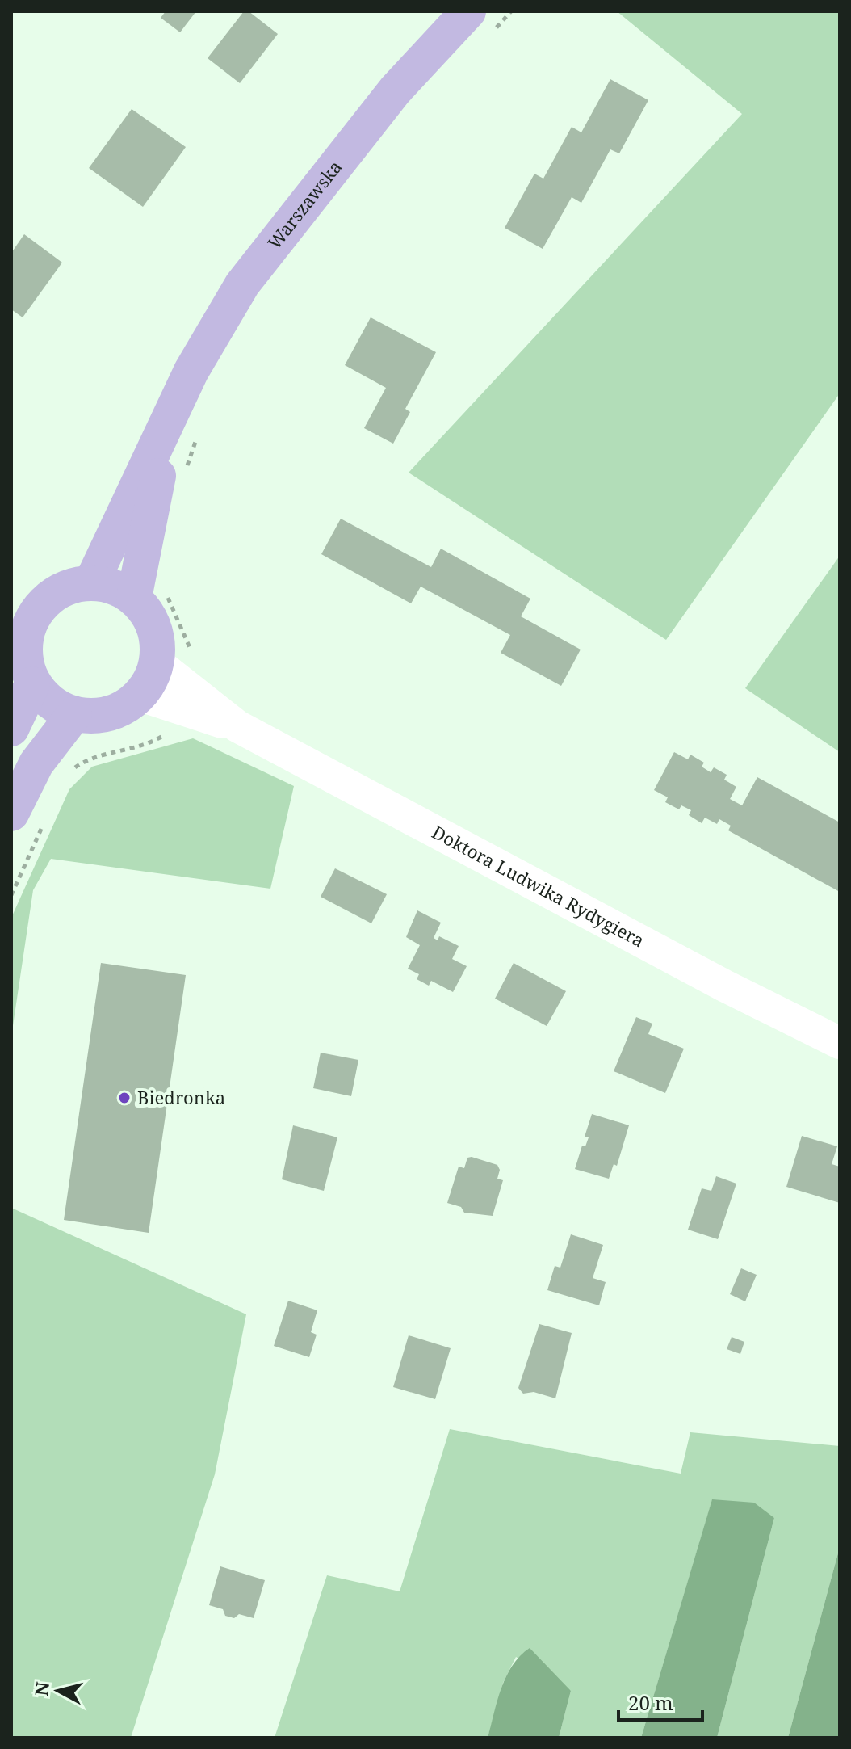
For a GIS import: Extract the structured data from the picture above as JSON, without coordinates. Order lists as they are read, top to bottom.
{
  "streets": {
    "main road": ["Warszawska"],
    "street": ["Doktora Ludwika Rydygiera"]
  },
  "crossings": [
    ["Warszawska", "Doktora Ludwika Rydygiera"]
  ],
  "places": ["Biedronka"],
  "scale_bar": "20 m",
  "north": "left"
}
